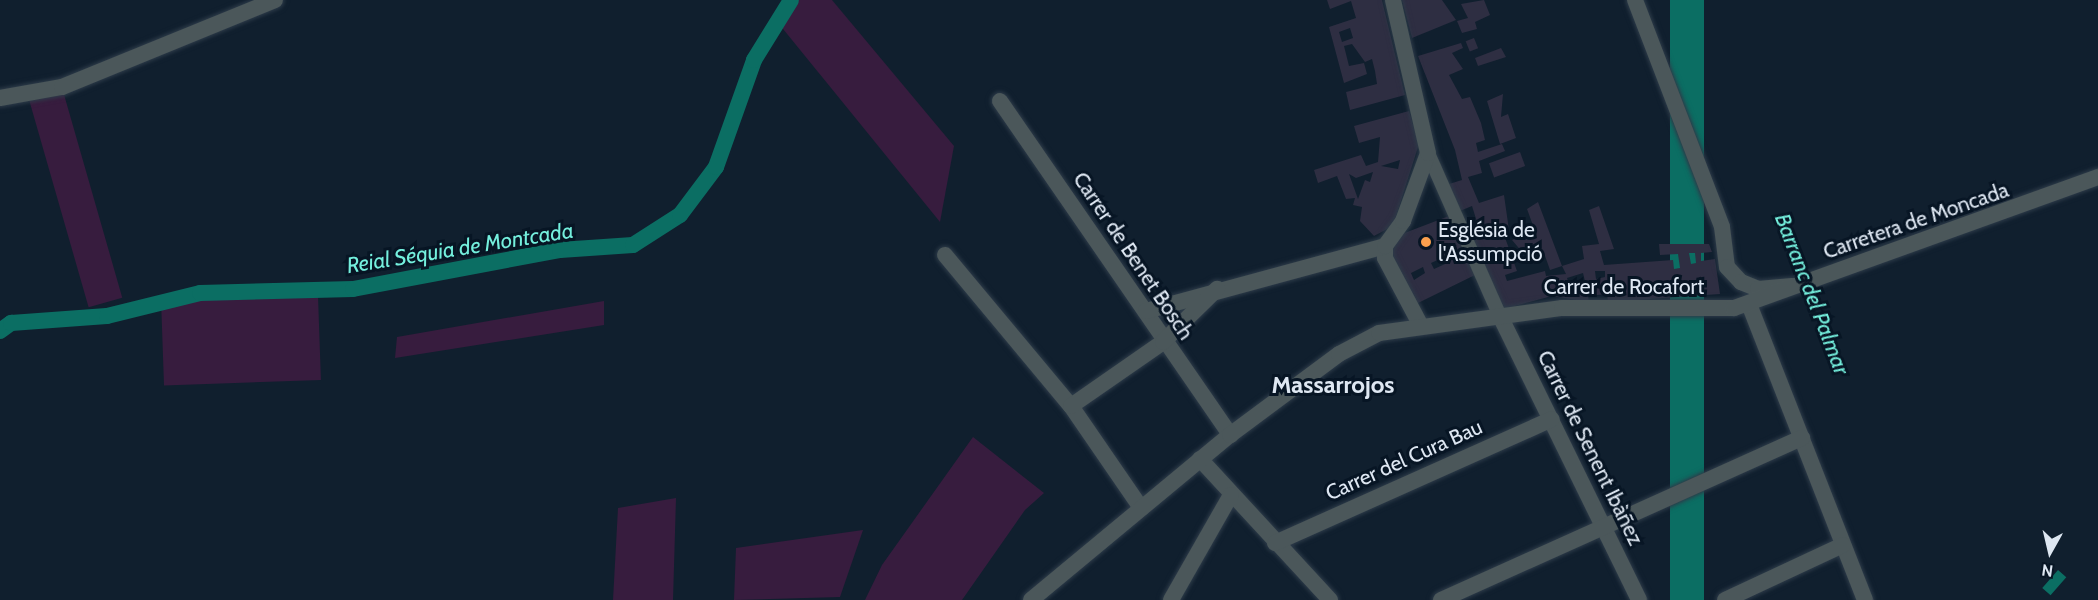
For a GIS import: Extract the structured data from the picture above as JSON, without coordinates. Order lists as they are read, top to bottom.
{
  "streets": {
    "street": [
      "Carretera de Moncada",
      "Carrer de Benet Bosch",
      "Carrer de Rocafort",
      "Carrer de Senent Ibàñez",
      "Carrer del Cura Bau"
    ]
  },
  "crossings": [
    ["Carretera de Moncada", "Carrer de Rocafort"],
    ["Carrer de Benet Bosch", "Carrer de Rocafort"],
    ["Carrer de Rocafort", "Carrer de Senent Ibàñez"],
    ["Carrer de Senent Ibàñez", "Carrer del Cura Bau"]
  ],
  "districts": ["Massarrojos"],
  "water": ["Reial Séquia de Montcada", "Barranc del Palmar"],
  "places": ["Església de l'Assumpció"],
  "north": "bottom"
}
